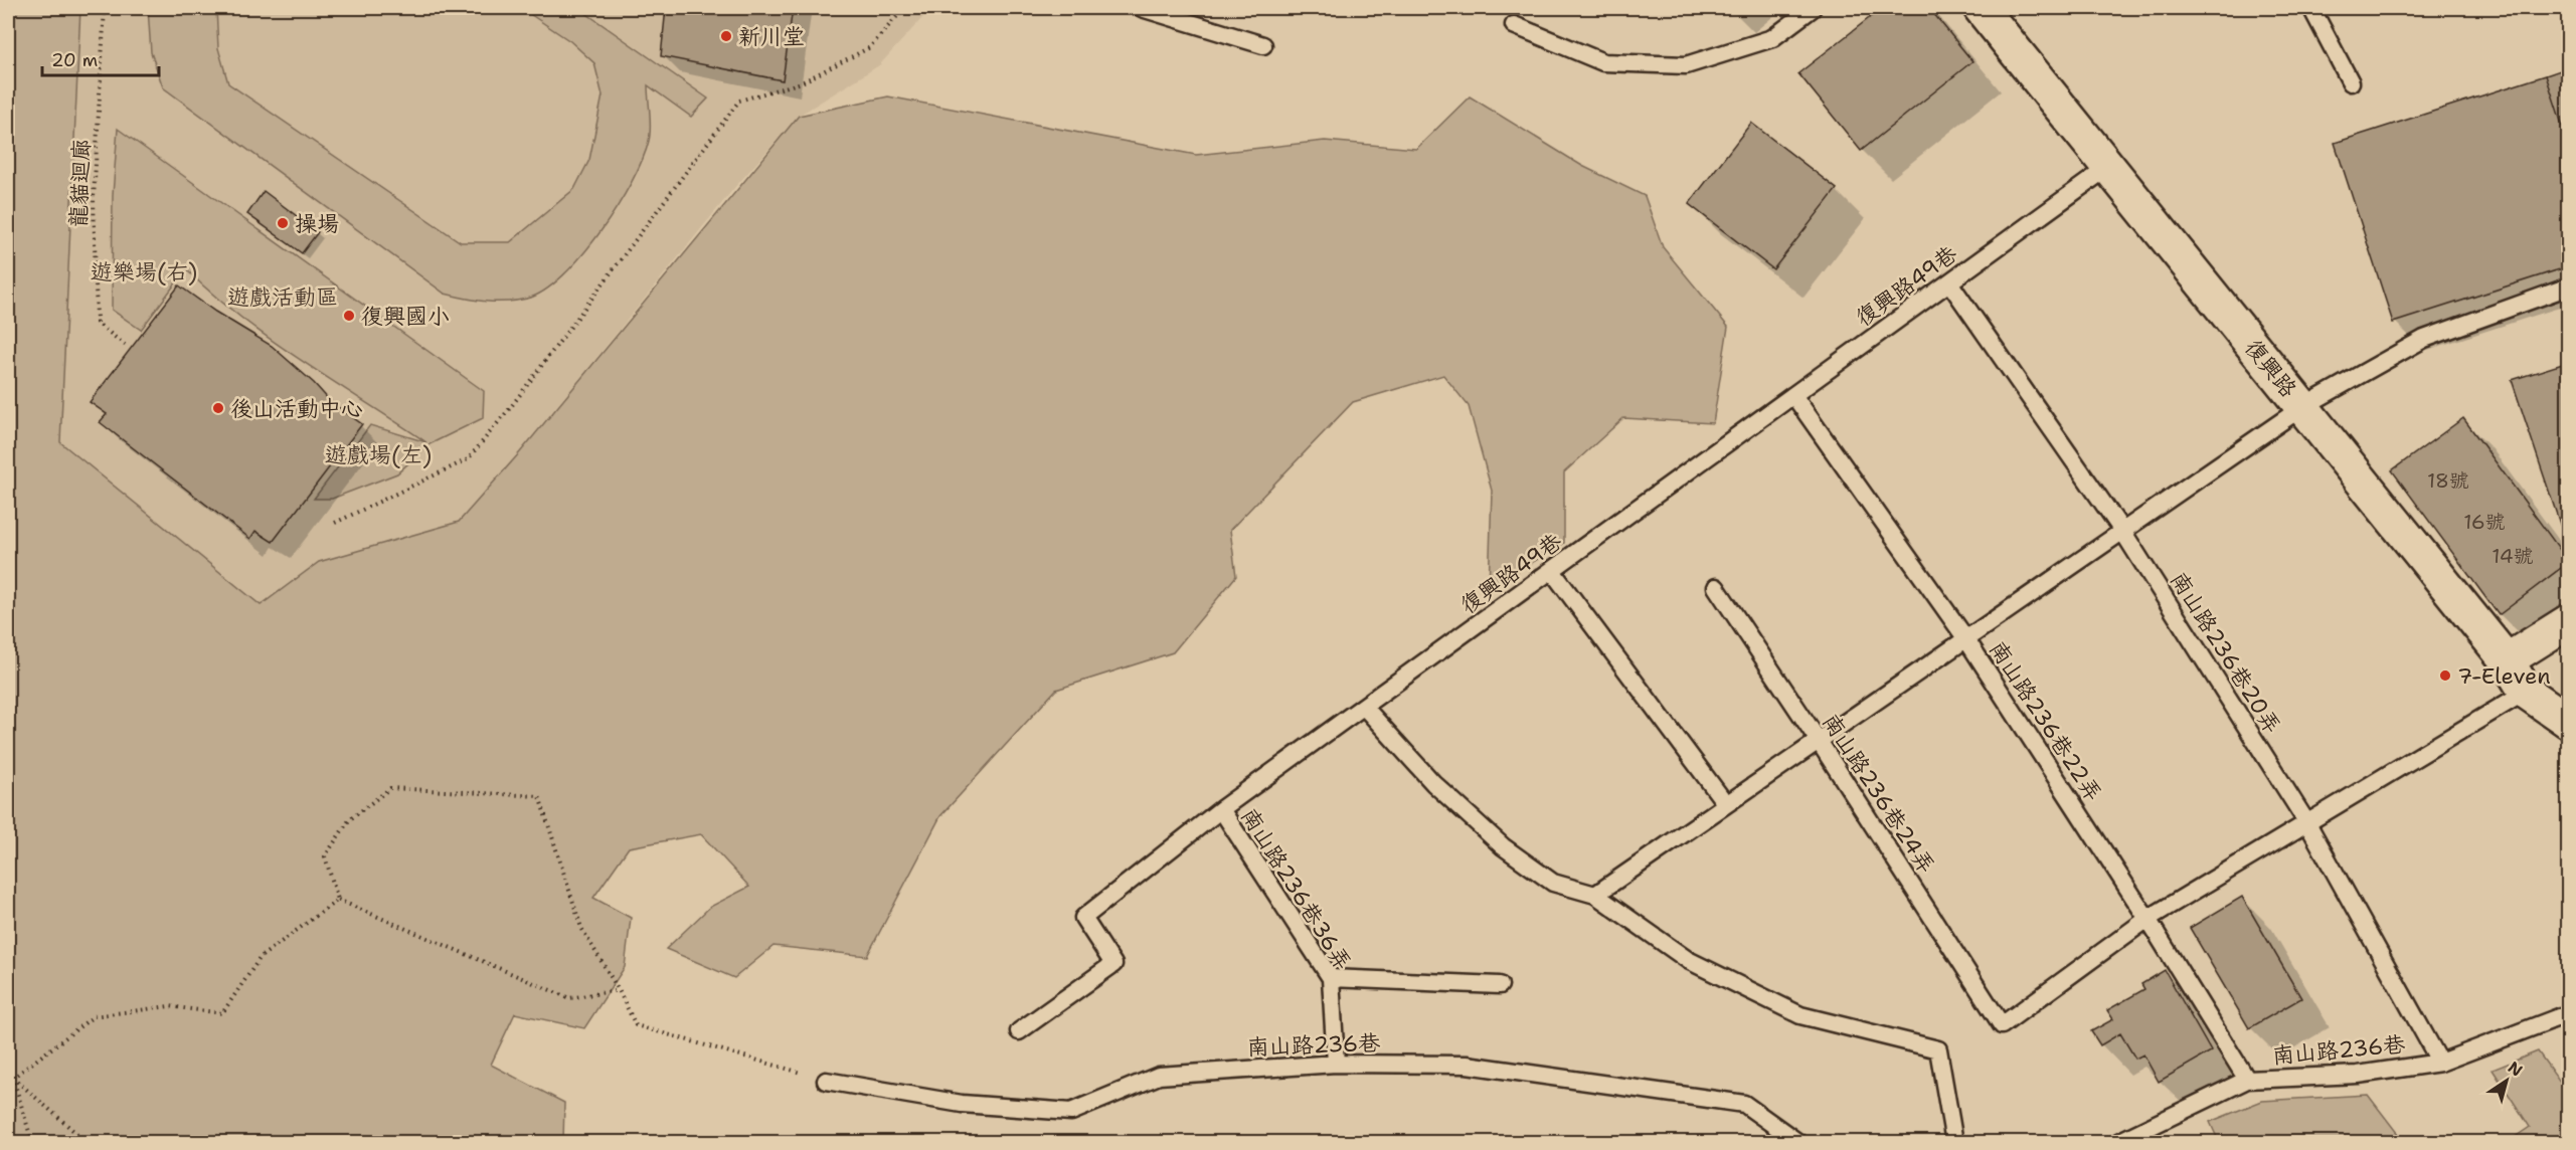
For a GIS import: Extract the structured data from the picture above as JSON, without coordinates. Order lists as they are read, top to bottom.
{
  "streets": {
    "street": ["復興路"],
    "lane": [
      "復興路49巷",
      "南山路236巷20弄",
      "南山路236巷22弄",
      "南山路236巷24弄",
      "南山路236巷36弄",
      "南山路236巷"
    ],
    "path": ["龍貓迴廊"]
  },
  "crossings": [
    ["復興路49巷", "復興路"],
    ["復興路49巷", "南山路236巷20弄"],
    ["復興路49巷", "南山路236巷22弄"],
    ["復興路49巷", "南山路236巷36弄"],
    ["南山路236巷20弄", "南山路236巷"],
    ["南山路236巷22弄", "南山路236巷24弄"],
    ["南山路236巷22弄", "南山路236巷"],
    ["南山路236巷36弄", "南山路236巷"]
  ],
  "parks": ["遊樂場(右)", "遊戲活動區", "遊戲場(左)"],
  "places": [
    "新川堂",
    "操場",
    "復興國小",
    "後山活動中心",
    "7-Eleven"
  ],
  "house_numbers": ["18號", "16號", "14號"],
  "scale_bar": "20 m",
  "north": "top right"
}
